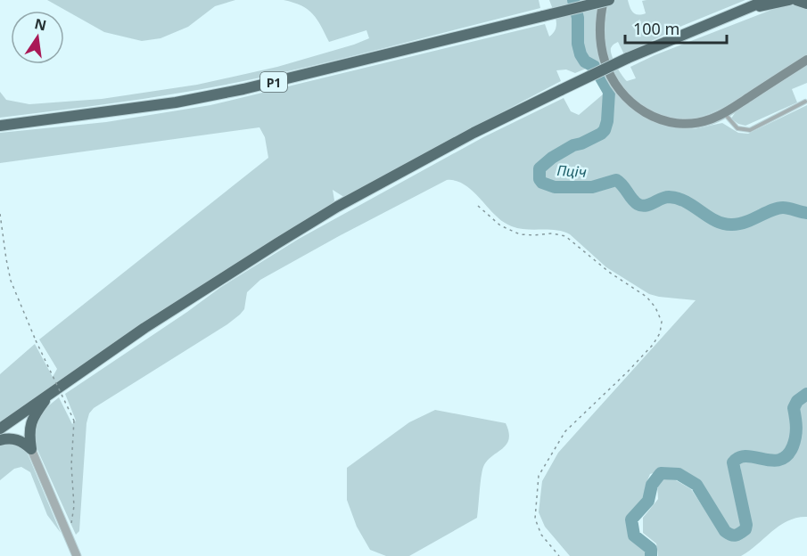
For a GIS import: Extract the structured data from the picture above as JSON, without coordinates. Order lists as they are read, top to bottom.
{
  "streets": {
    "highway": ["Р1"]
  },
  "water": ["Пціч"],
  "scale_bar": "100 m",
  "north": "top"
}
